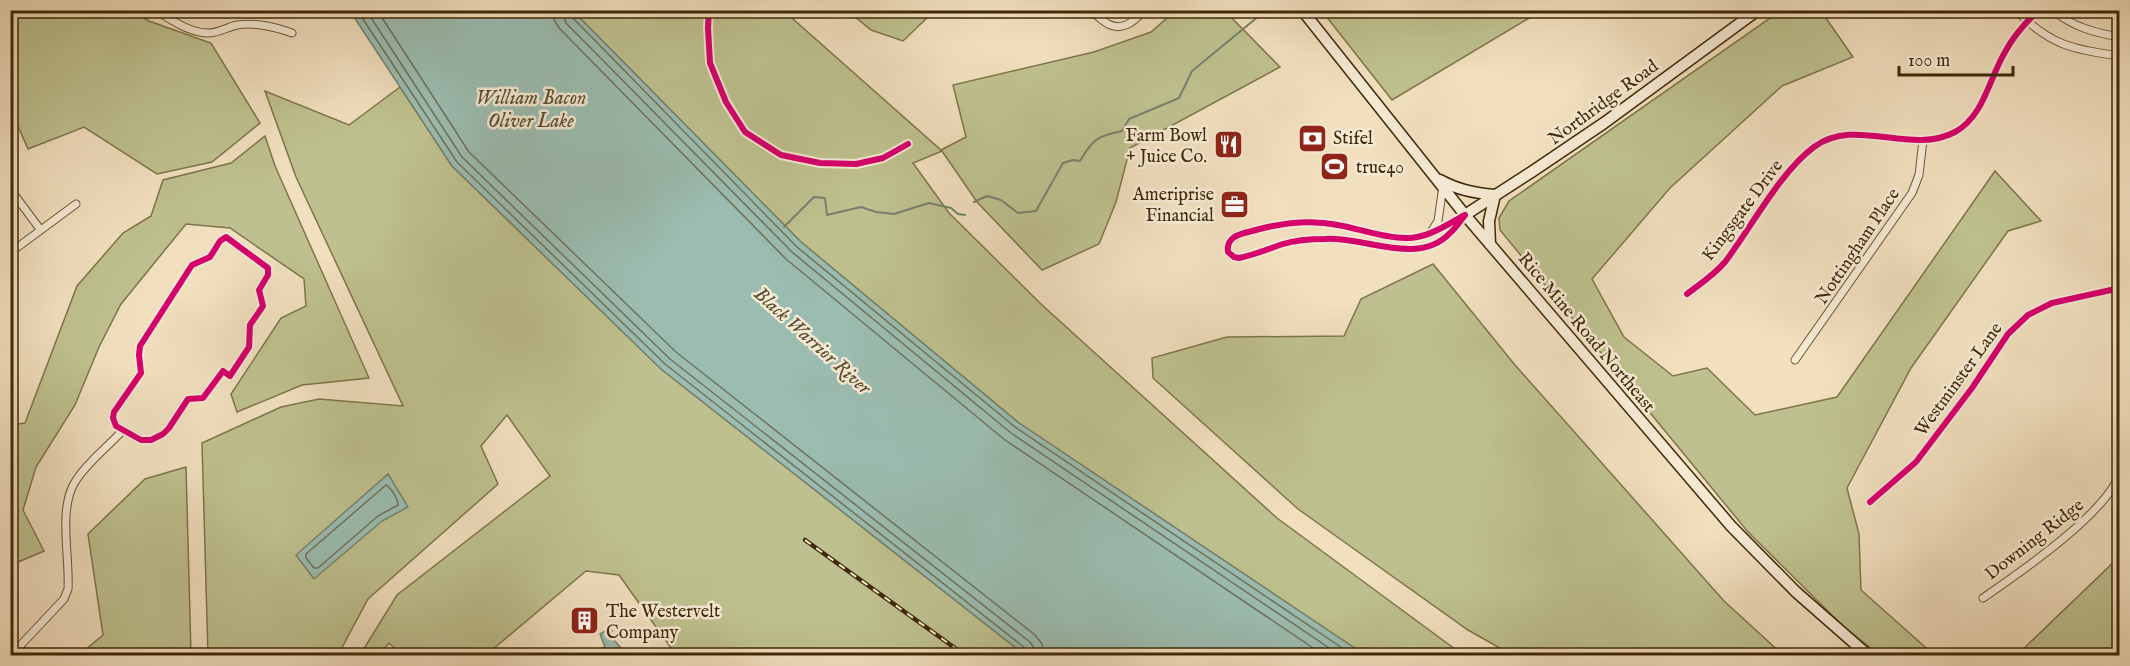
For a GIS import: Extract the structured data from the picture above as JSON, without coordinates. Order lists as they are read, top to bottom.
{
  "streets": {
    "main road": ["Northridge Road", "Rice Mine Road Northeast"],
    "street": [
      "Kingsgate Drive",
      "Nottingham Place",
      "Westminster Lane",
      "Downing Ridge"
    ]
  },
  "crossings": [
    ["Northridge Road", "Rice Mine Road Northeast"],
    ["Kingsgate Drive", "Nottingham Place"]
  ],
  "water": ["William Bacon Oliver Lake", "Black Warrior River"],
  "places": {
    "bank": ["Stifel"],
    "restaurant": ["Farm Bowl + Juice Co."],
    "sports": ["true40"],
    "office": ["Ameriprise Financial"],
    "building": ["The Westervelt Company"]
  },
  "scale_bar": "100 m"
}
